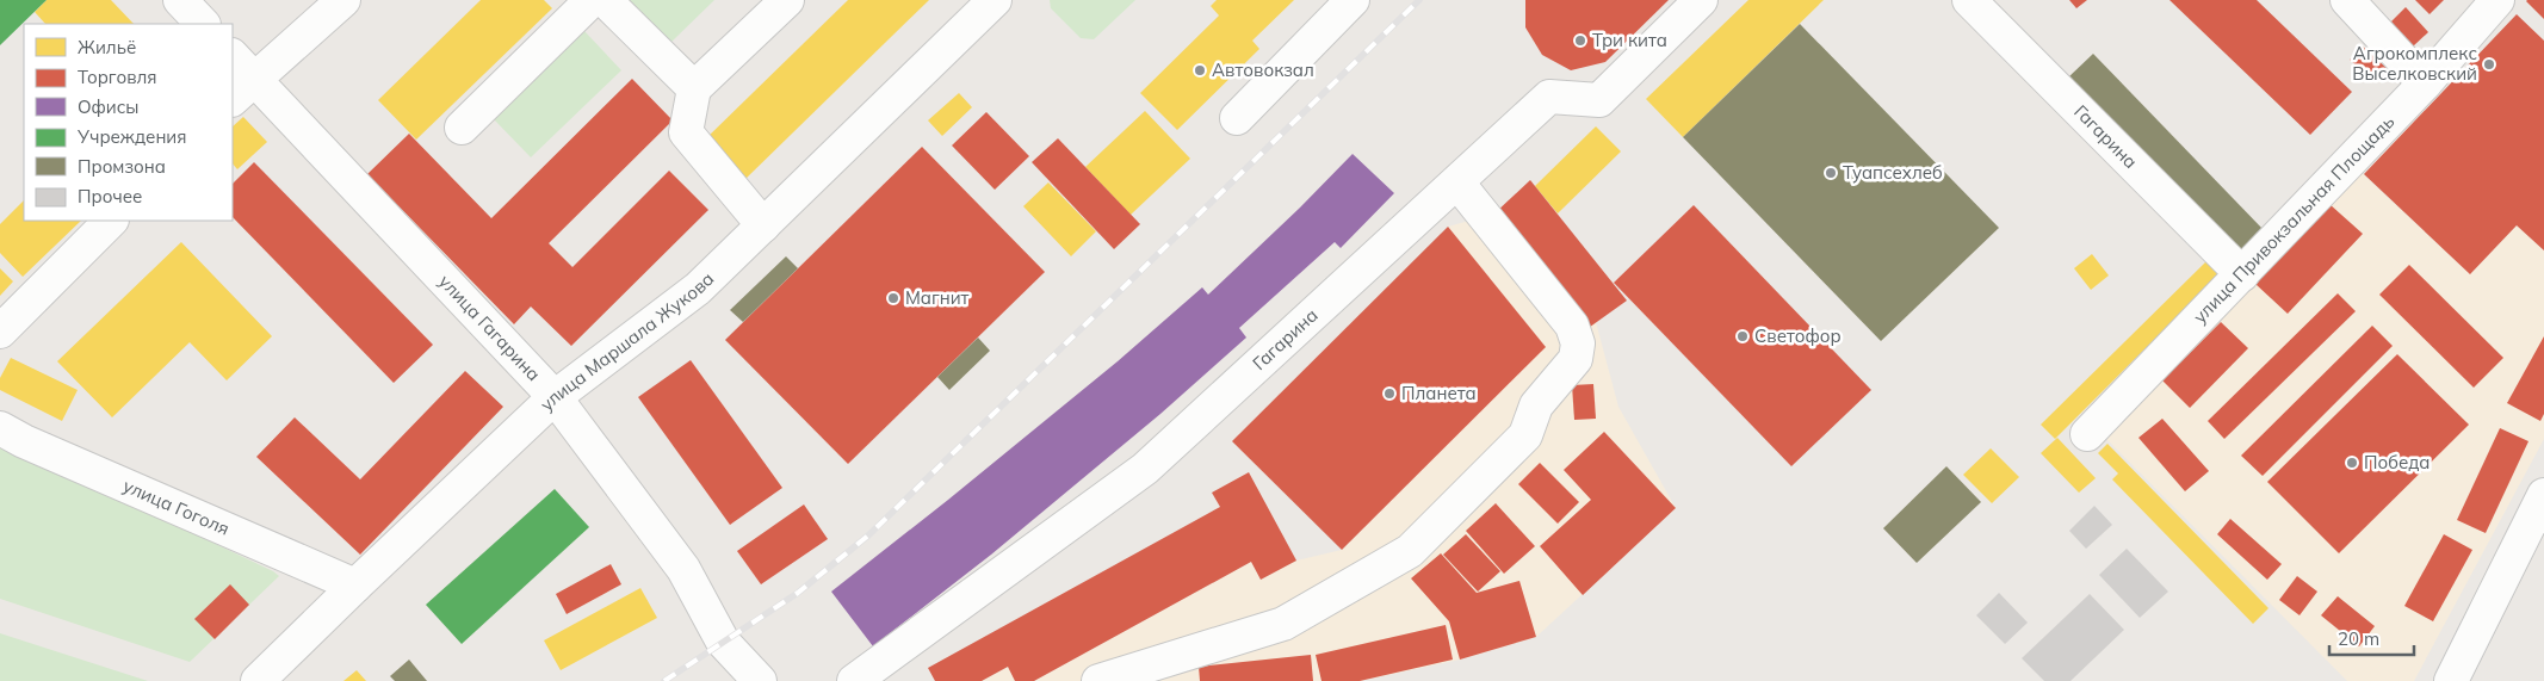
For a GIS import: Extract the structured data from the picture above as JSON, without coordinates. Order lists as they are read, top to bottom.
{
  "streets": {
    "street": [
      "Гагарина",
      "улица Привокзальная Площадь",
      "улица Гагарина",
      "улица Маршала Жукова",
      "улица Гоголя"
    ]
  },
  "crossings": [
    ["Гагарина", "улица Привокзальная Площадь"],
    ["улица Гагарина", "улица Маршала Жукова"],
    ["улица Маршала Жукова", "улица Гоголя"]
  ],
  "places": [
    "Три кита",
    "Агрокомплекс Выселковский",
    "Автовокзал",
    "Туапсехлеб",
    "Магнит",
    "Светофор",
    "Планета",
    "Победа"
  ],
  "legend": [
    "Жильё",
    "Торговля",
    "Офисы",
    "Учреждения",
    "Промзона",
    "Прочее"
  ],
  "scale_bar": "20 m"
}
